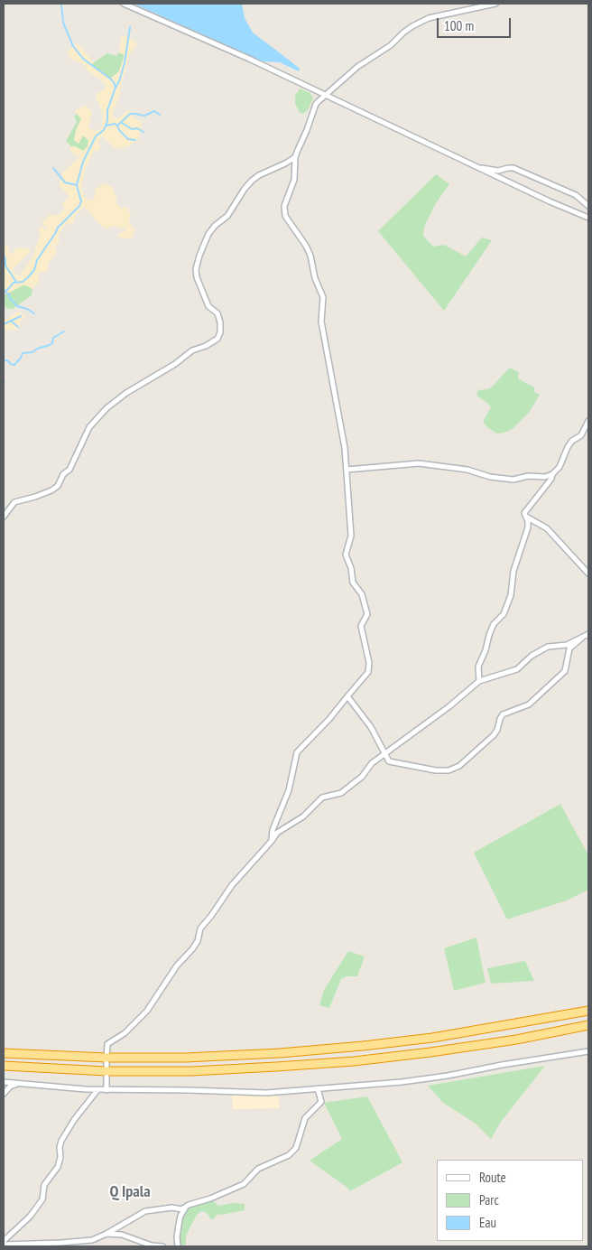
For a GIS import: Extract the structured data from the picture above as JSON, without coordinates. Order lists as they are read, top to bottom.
{
  "districts": ["Q Ipala"],
  "legend": ["Route", "Parc", "Eau"],
  "scale_bar": "100 m"
}
